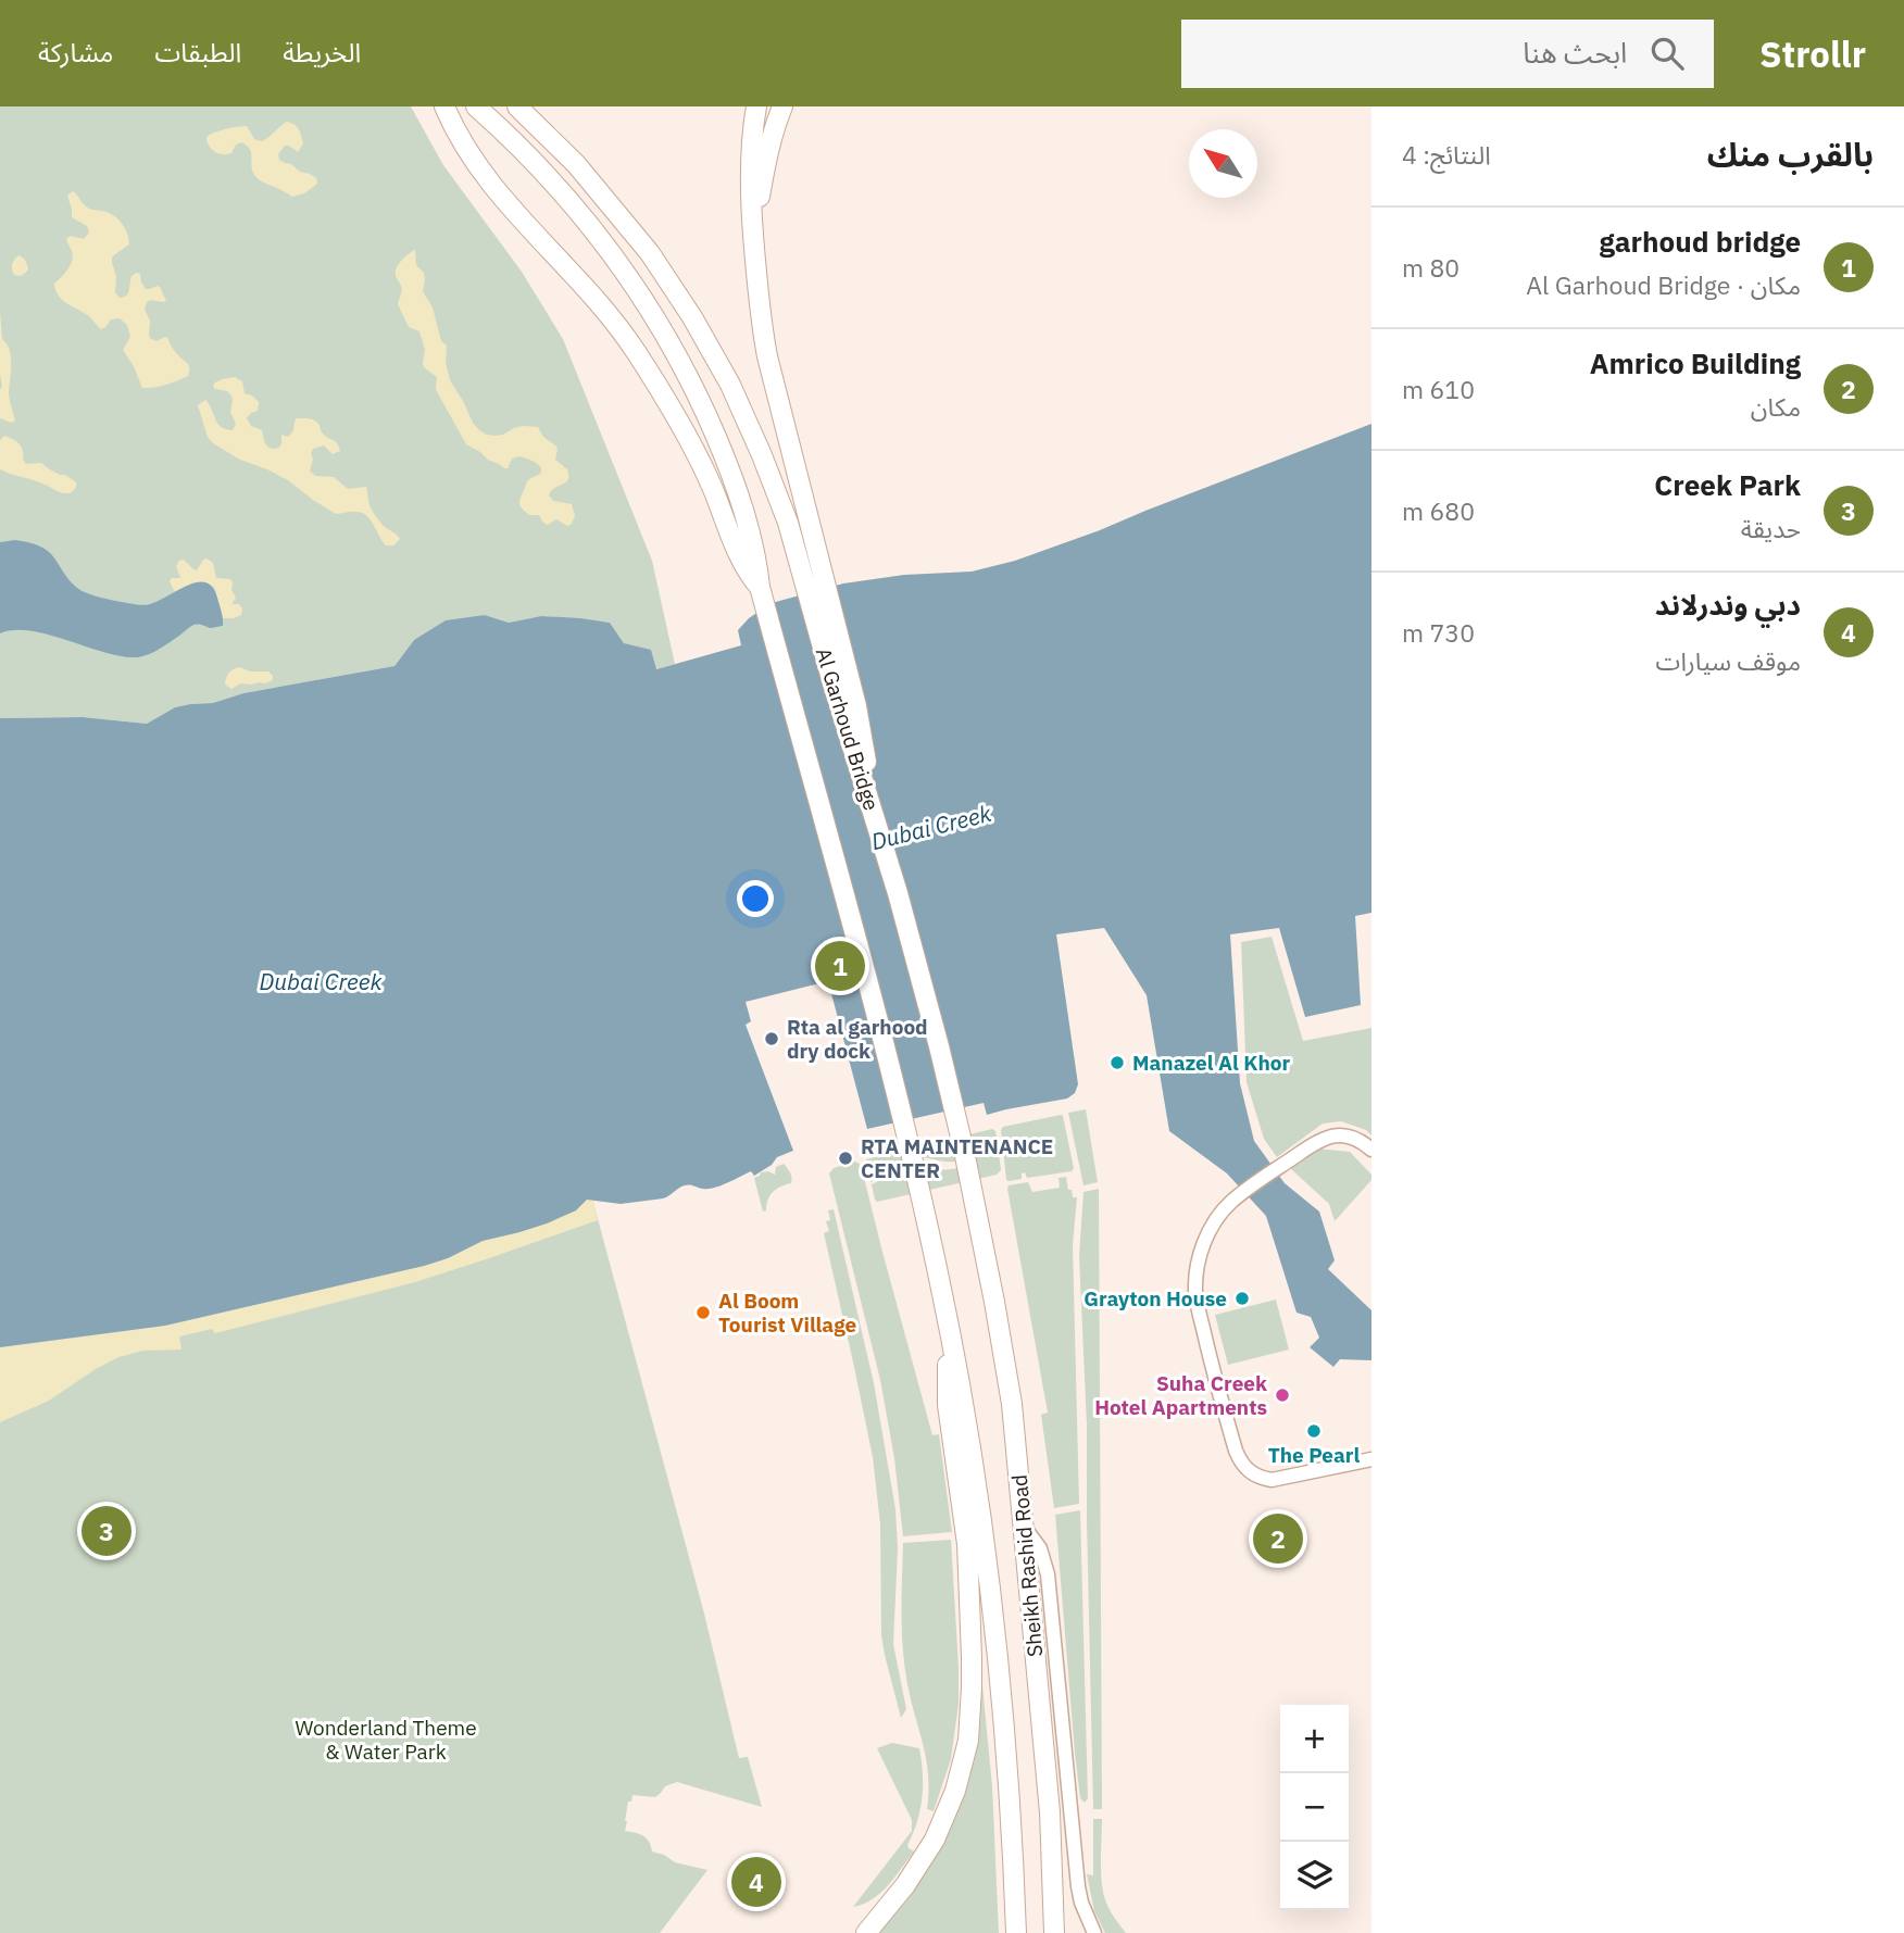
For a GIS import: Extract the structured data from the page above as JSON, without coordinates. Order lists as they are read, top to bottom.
{
  "streets": {
    "highway": ["Al Garhoud Bridge", "Sheikh Rashid Road"]
  },
  "crossings": [
    ["Al Garhoud Bridge", "Sheikh Rashid Road"]
  ],
  "water": ["Dubai Creek"],
  "parks": ["Wonderland Theme & Water Park"],
  "places": [
    "Rta al garhood dry dock",
    "Manazel Al Khor",
    "RTA MAINTENANCE CENTER",
    "Grayton House",
    "Al Boom Tourist Village",
    "Suha Creek Hotel Apartments",
    "The Pearl"
  ],
  "north": "top left",
  "page": {
    "header": "Strollr",
    "search": "ابحث هنا",
    "nav": ["الخريطة", "الطبقات", "مشاركة"],
    "heading": ["بالقرب منك", "النتائج: 4"],
    "list": [
      {
        "mark": "1",
        "name": "garhoud bridge",
        "note": "مكان · Al Garhoud Bridge",
        "value": "80 m"
      },
      {
        "mark": "2",
        "name": "Amrico Building",
        "note": "مكان",
        "value": "610 m"
      },
      {
        "mark": "3",
        "name": "Creek Park",
        "note": "حديقة",
        "value": "680 m"
      },
      {
        "mark": "4",
        "name": "دبي وندرلاند",
        "note": "موقف سيارات",
        "value": "730 m"
      }
    ],
    "pins": [
      "1",
      "3",
      "2",
      "4"
    ],
    "map_buttons": ["+", "−"]
  }
}
